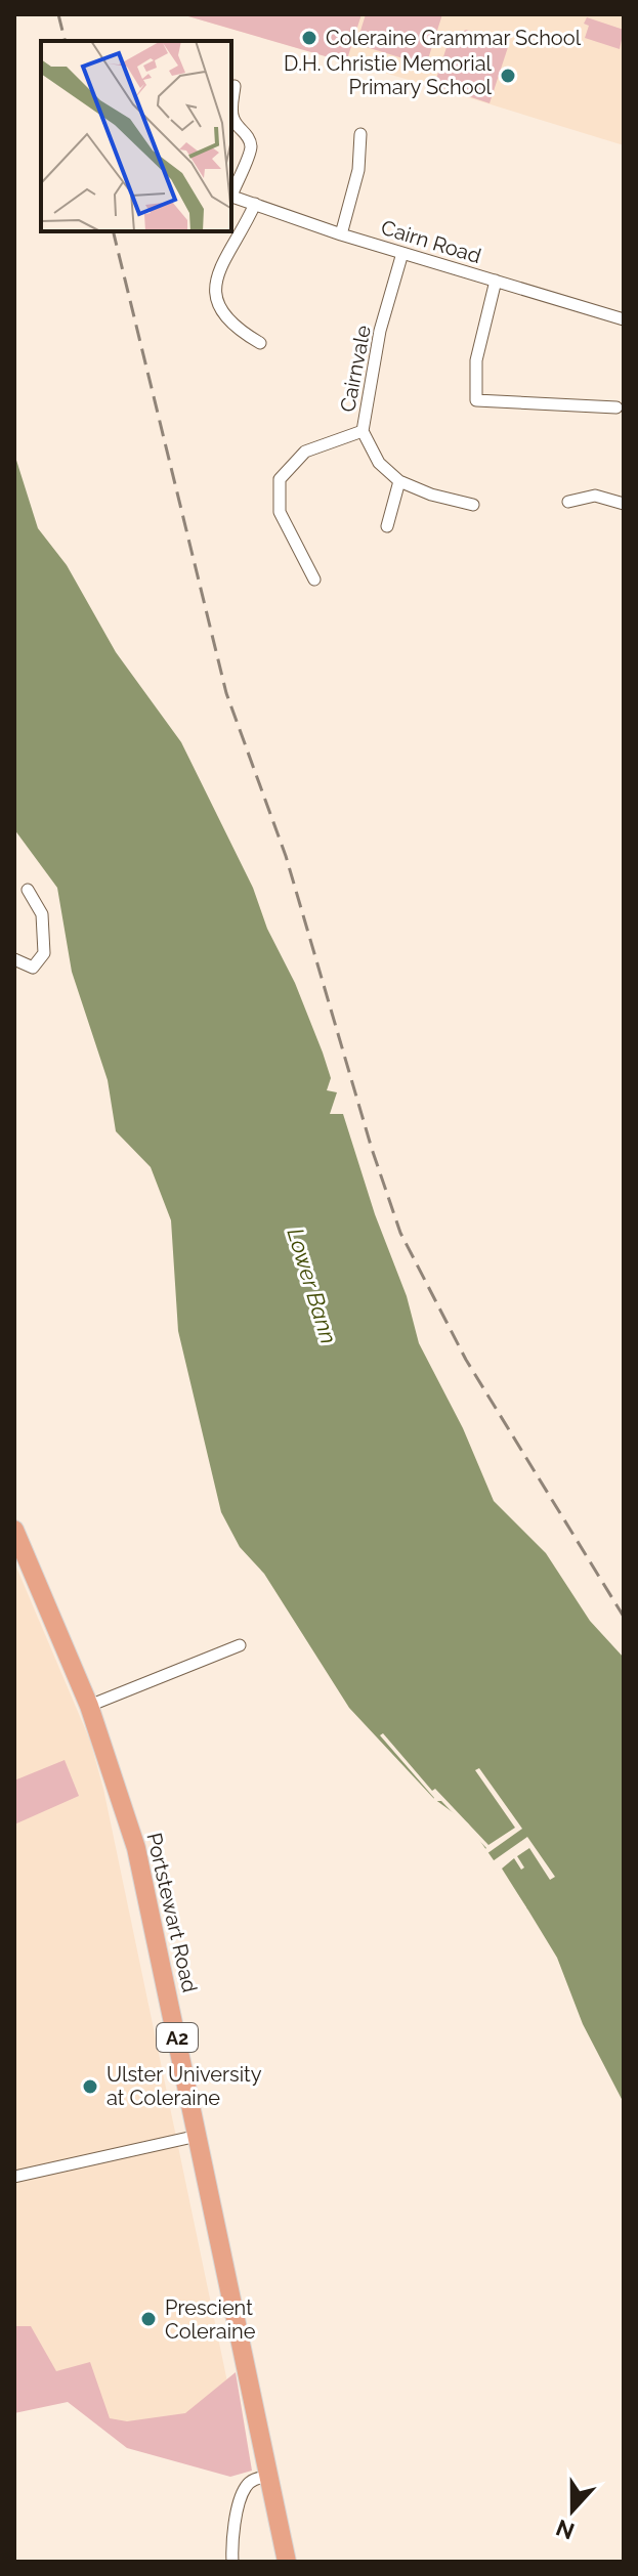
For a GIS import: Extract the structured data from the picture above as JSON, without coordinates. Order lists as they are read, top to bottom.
{
  "streets": {
    "main road": ["Portstewart Road", "A2"],
    "street": ["Cairn Road", "Cairnvale"]
  },
  "crossings": [
    ["Cairn Road", "Cairnvale"]
  ],
  "water": ["Lower Bann"],
  "places": [
    "Coleraine Grammar School",
    "D.H. Christie Memorial Primary School",
    "Ulster University at Coleraine",
    "Prescient Coleraine"
  ],
  "north": "bottom"
}
